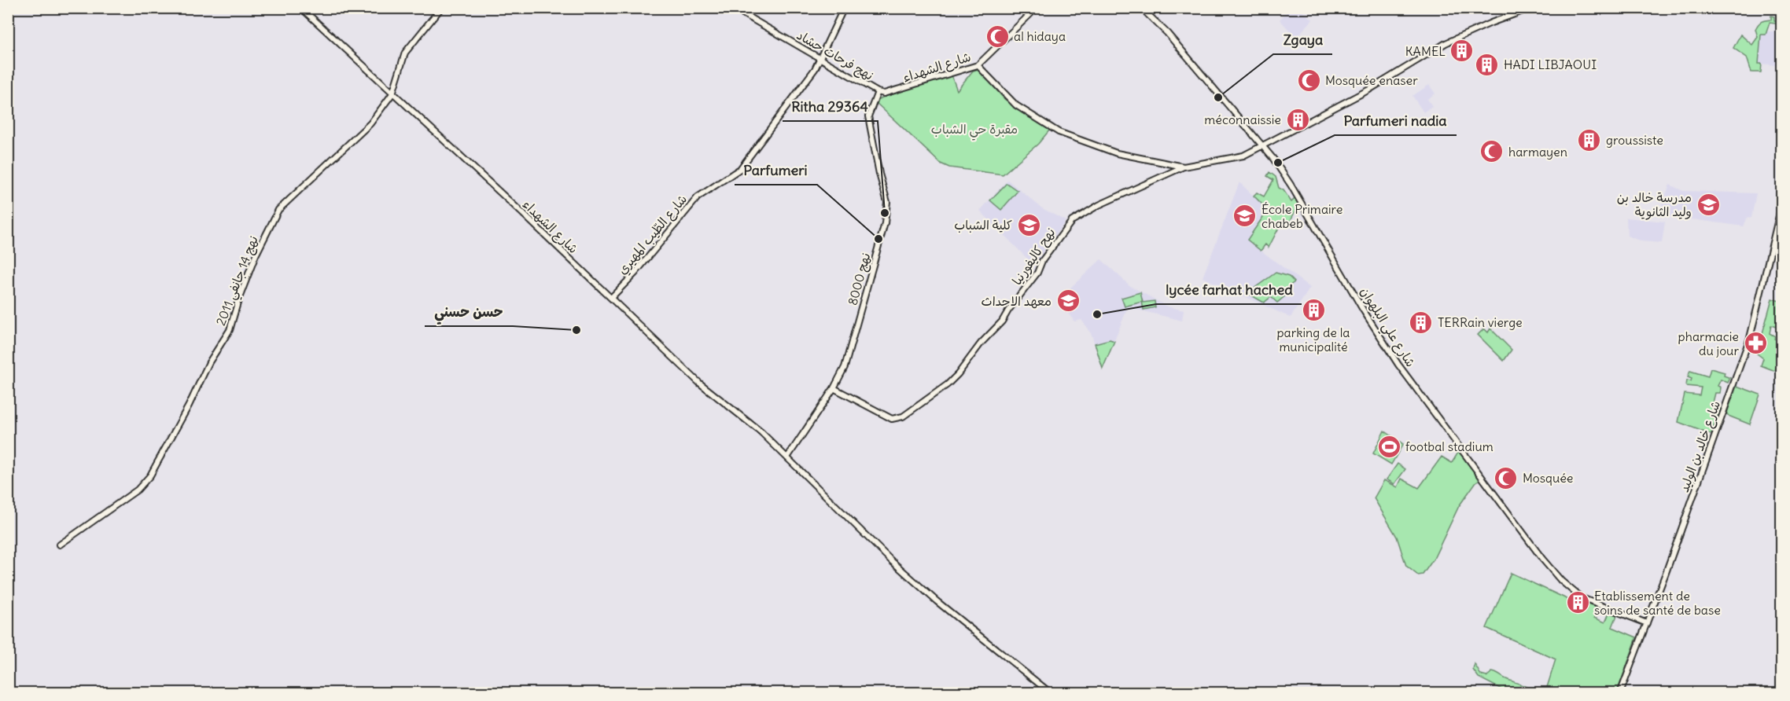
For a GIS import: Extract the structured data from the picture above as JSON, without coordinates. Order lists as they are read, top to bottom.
{
  "streets": {
    "street": [
      "نهج فرحات حشاد",
      "شارع الشهداء",
      "شارع الطّيب المهيري",
      "نهح كاليفورنيا",
      "نهج 8000",
      "نهج 14 جانفي 2011",
      "شارع علي البلهوان",
      "شارع خالد بن الوليد"
    ]
  },
  "crossings": [
    ["نهج فرحات حشاد", "شارع الشهداء"],
    ["نهج فرحات حشاد", "شارع الطّيب المهيري"],
    ["نهج فرحات حشاد", "نهج 8000"],
    ["شارع الشهداء", "شارع الطّيب المهيري"],
    ["شارع الشهداء", "نهج 8000"],
    ["شارع الشهداء", "نهج 14 جانفي 2011"],
    ["نهح كاليفورنيا", "نهج 8000"],
    ["شارع علي البلهوان", "شارع خالد بن الوليد"]
  ],
  "parks": ["مقبرة حي الشباب"],
  "places": {
    "mosque": [
      "al hidaya",
      "Mosquée enaser",
      "harmayen",
      "Mosquée"
    ],
    "building": [
      "KAMEL",
      "HADI LIBJAOUI",
      "méconnaissie",
      "groussiste",
      "parking de la municipalité",
      "TERRain vierge",
      "Etablissement de soins de santé de base"
    ],
    "other": [
      "Zgaya",
      "Parfumeri nadia",
      "Ritha 29364",
      "Parfumeri",
      "lycée farhat hached",
      "حسن حسني"
    ],
    "school or university": [
      "مدرسة خالد بن وليد الثانوية",
      "École Primaire chabeb",
      "كلية الشباب",
      "معهد الاحداث"
    ],
    "pharmacy": ["pharmacie du jour"],
    "sports": ["footbal stadium"]
  }
}
